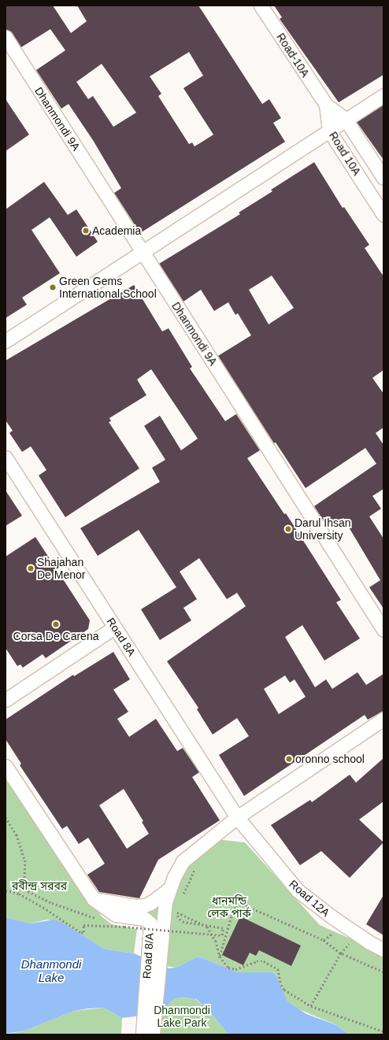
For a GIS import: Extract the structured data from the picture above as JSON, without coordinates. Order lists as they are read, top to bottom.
{
  "streets": {
    "street": [
      "Road-10A",
      "Dhanmondi 9A",
      "Road 10A",
      "Road 8A",
      "Road 12A",
      "Road 8/A"
    ]
  },
  "crossings": [
    ["Road-10A", "Road 10A"],
    ["Road 8A", "Road 12A"],
    ["Road 8A", "Road 8/A"],
    ["Road 12A", "Road 8/A"]
  ],
  "water": ["Dhanmondi Lake"],
  "parks": ["রবীন্দ্র সরবর", "ধানমন্ডি লেক পার্ক", "Dhanmondi Lake Park"],
  "places": [
    "Academia",
    "Green Gems International School",
    "Darul Ihsan University",
    "Shajahan De Menor",
    "Corsa De Carena",
    "oronno school"
  ]
}
